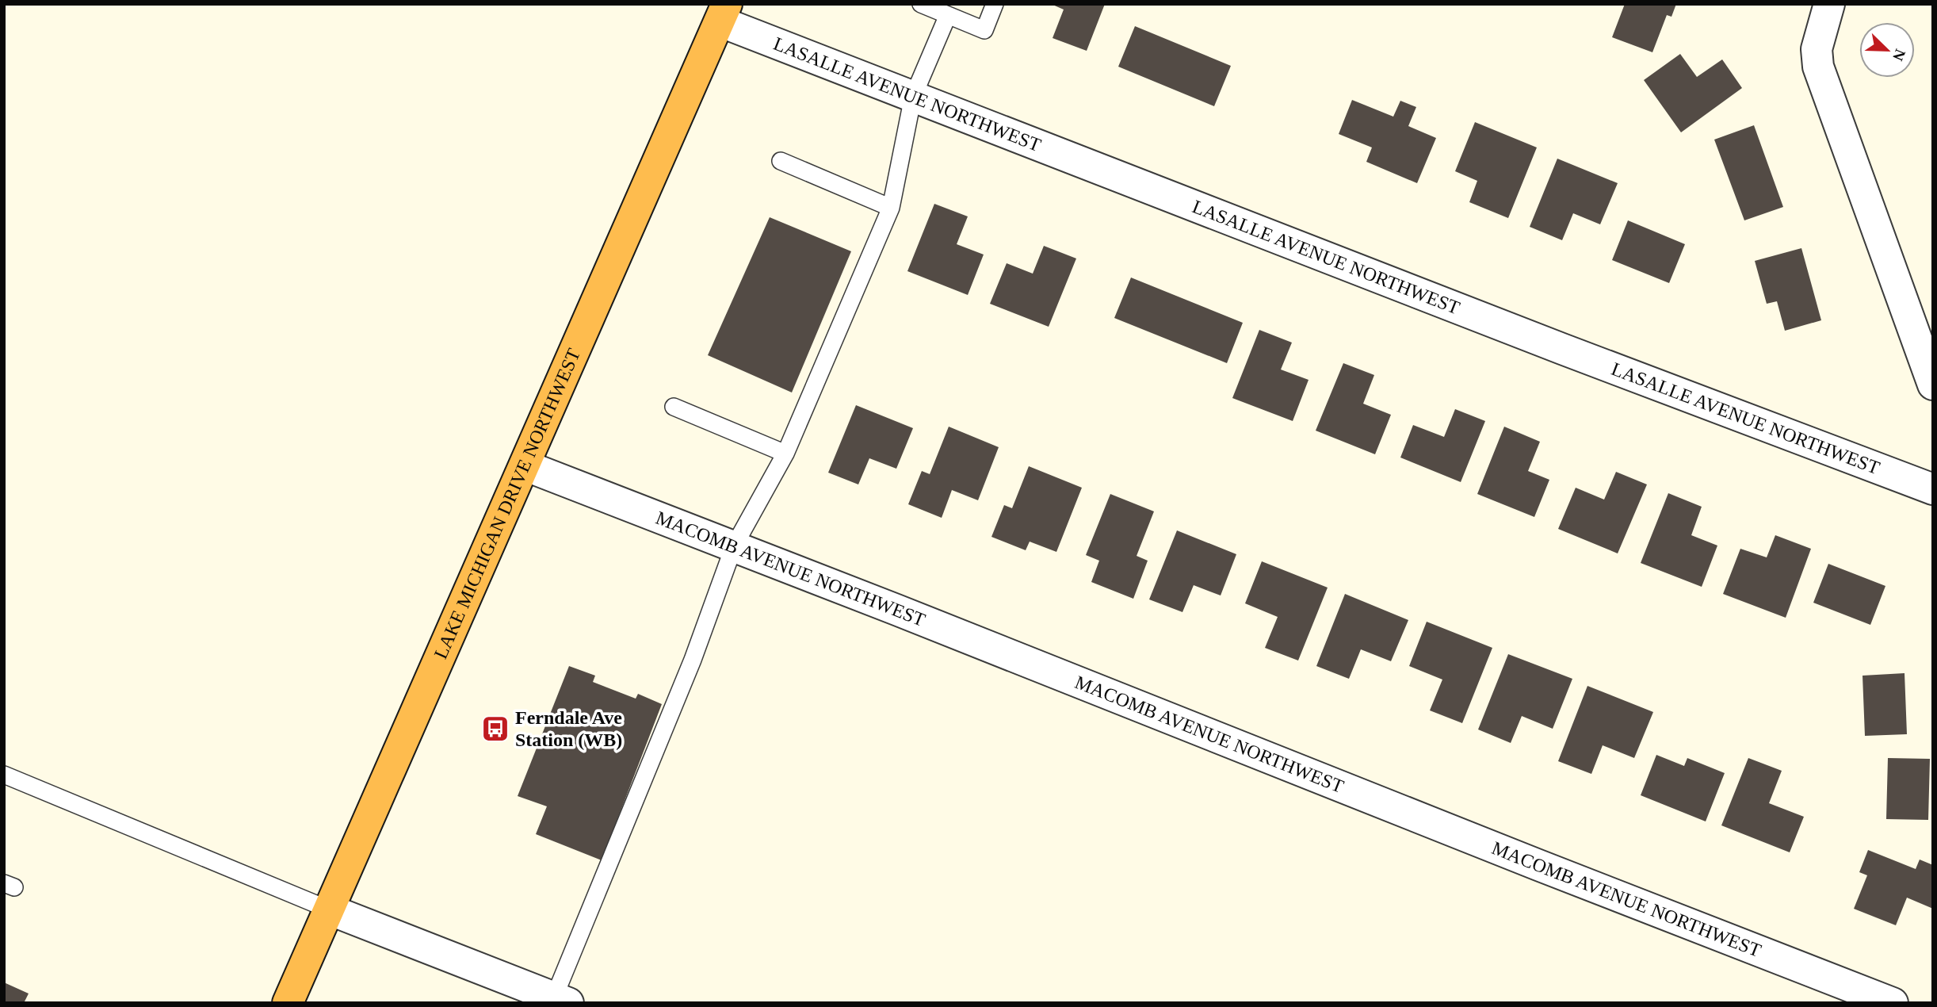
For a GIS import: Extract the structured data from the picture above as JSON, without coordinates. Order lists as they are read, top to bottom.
{
  "streets": {
    "highway": ["LAKE MICHIGAN DRIVE NORTHWEST"],
    "street": ["LASALLE AVENUE NORTHWEST", "MACOMB AVENUE NORTHWEST"]
  },
  "crossings": [
    ["LASALLE AVENUE NORTHWEST", "LAKE MICHIGAN DRIVE NORTHWEST"],
    ["LAKE MICHIGAN DRIVE NORTHWEST", "MACOMB AVENUE NORTHWEST"]
  ],
  "places": {
    "bus stop": ["Ferndale Ave Station (WB)"]
  },
  "north": "bottom right"
}
